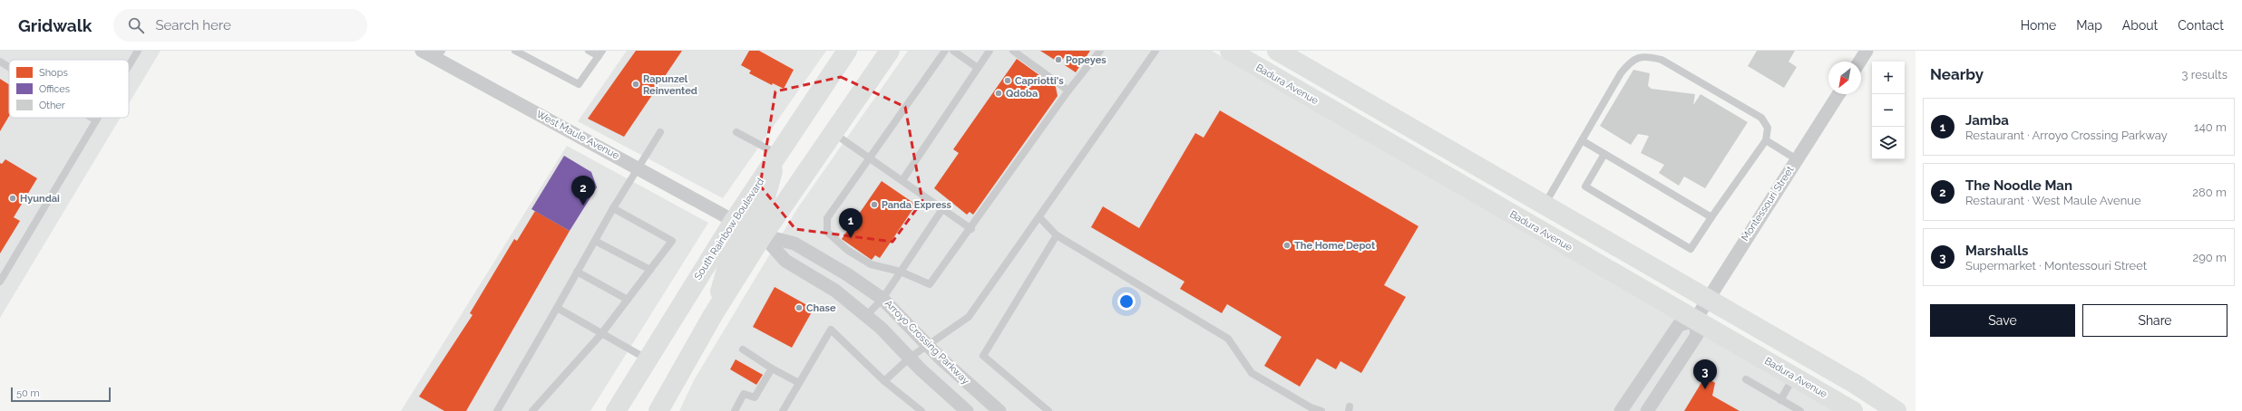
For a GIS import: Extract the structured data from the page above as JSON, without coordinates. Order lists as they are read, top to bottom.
{
  "streets": {
    "main road": ["Badura Avenue", "South Rainbow Boulevard"],
    "street": ["West Maule Avenue", "Montessouri Street", "Arroyo Crossing Parkway"]
  },
  "crossings": [
    ["Badura Avenue", "Montessouri Street"],
    ["West Maule Avenue", "South Rainbow Boulevard"]
  ],
  "places": [
    "Popeyes",
    "Capriotti's",
    "Rapunzel Reinvented",
    "Qdoba",
    "Hyundai",
    "Panda Express",
    "The Home Depot",
    "Chase"
  ],
  "legend": ["Shops", "Offices", "Other"],
  "scale_bar": "50 m",
  "north": "bottom left",
  "page": {
    "header": "Gridwalk",
    "search": "Search here",
    "nav": [
      "Home",
      "Map",
      "About",
      "Contact"
    ],
    "heading": ["Nearby", "3 results"],
    "map_buttons": ["+", "−"],
    "list": [
      {
        "mark": "1",
        "name": "Jamba",
        "note": "Restaurant · Arroyo Crossing Parkway",
        "value": "140 m"
      },
      {
        "mark": "2",
        "name": "The Noodle Man",
        "note": "Restaurant · West Maule Avenue",
        "value": "280 m"
      },
      {
        "mark": "3",
        "name": "Marshalls",
        "note": "Supermarket · Montessouri Street",
        "value": "290 m"
      }
    ],
    "pins": ["2", "1", "3"],
    "buttons": ["Save", "Share"],
    "scale": "50 m"
  }
}
